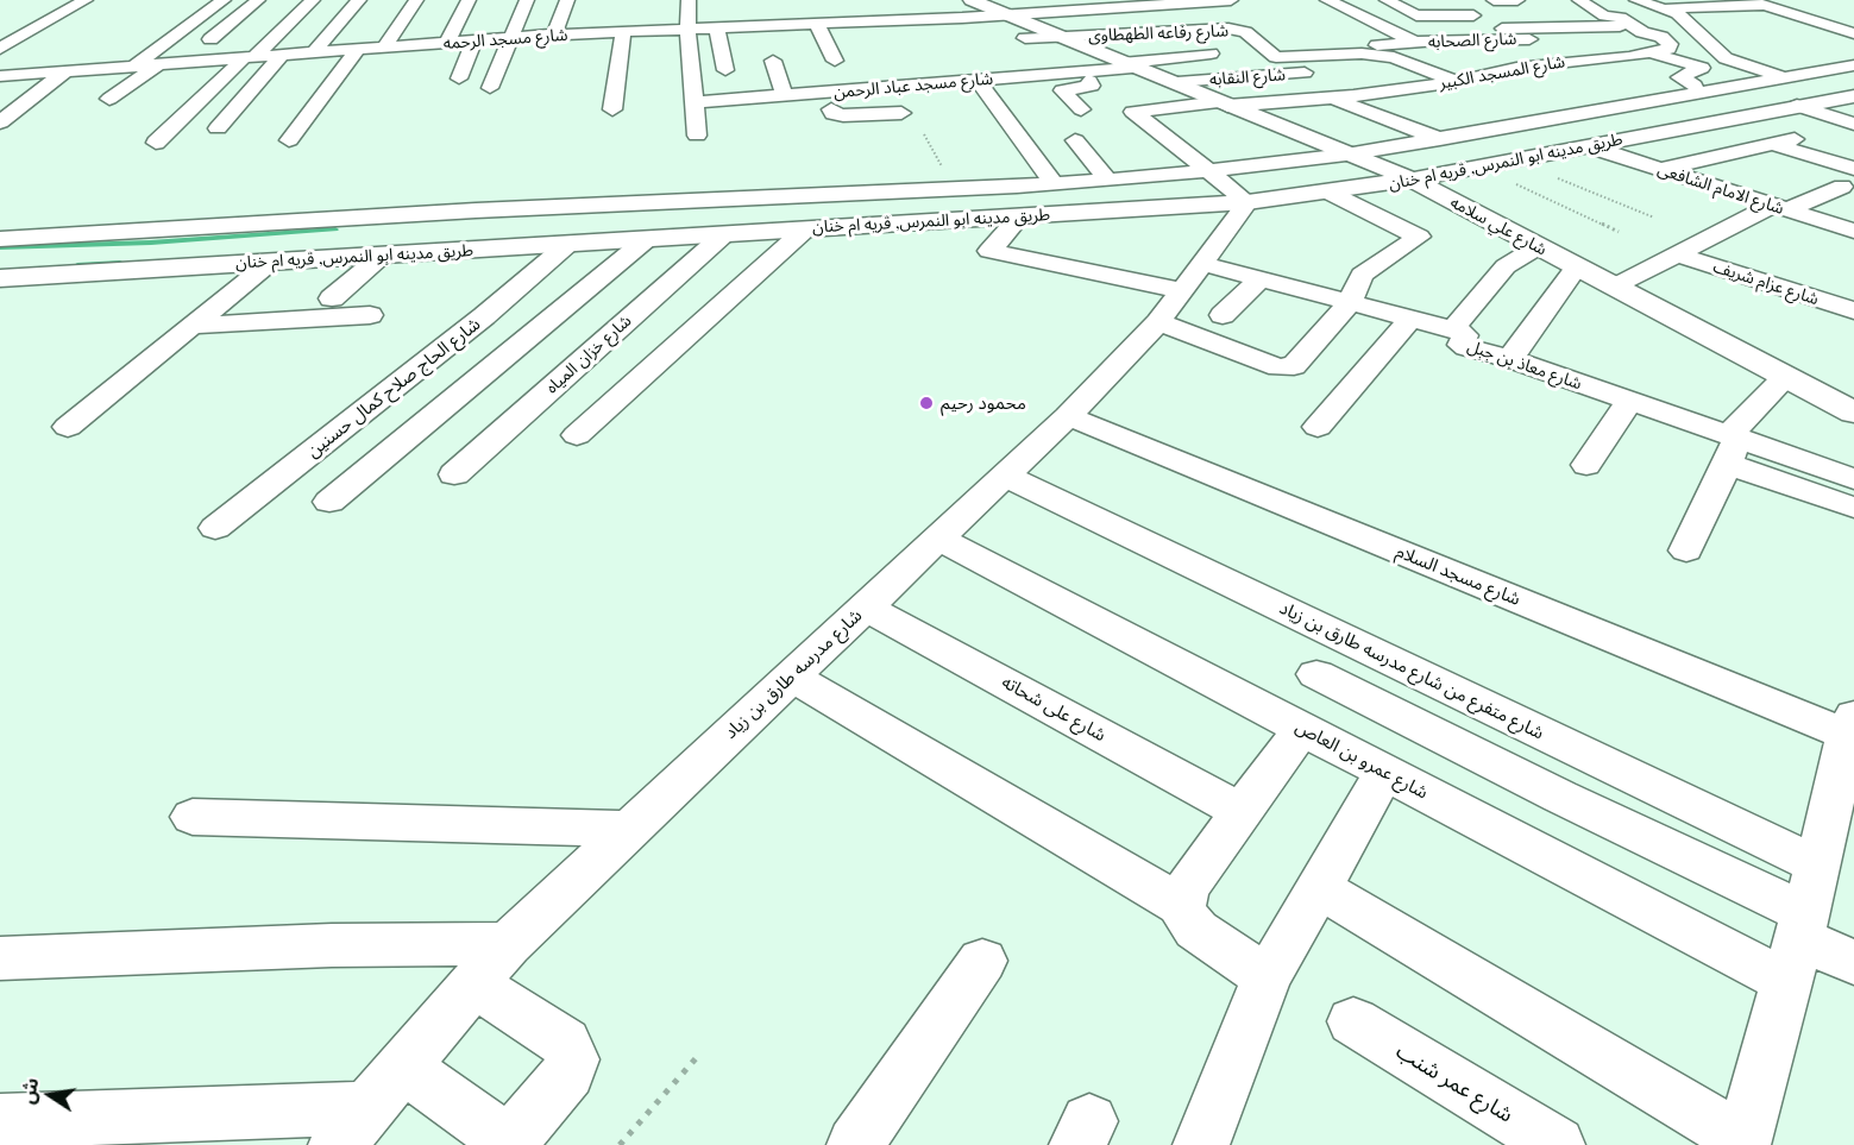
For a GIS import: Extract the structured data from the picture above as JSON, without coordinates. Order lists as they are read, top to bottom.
{
  "streets": {
    "street": [
      "شارع رفاعه الطهطاوى",
      "شارع مسجد الرحمه",
      "شارع الصحابه",
      "شارع المسجد الكبير",
      "شارع النقابه",
      "شارع مسجد عباد الرحمن",
      "طريق مدينه ابو النمرس, قريه ام خنان",
      "شارع الامام الشافعى",
      "شارع علي سلامه",
      "شارع عزام شريف",
      "شارع خزان المياه",
      "شارع معاذ بن جبل",
      "شارع الحاج صلاح كمال حسنين",
      "شارع مسجد السلام",
      "شارع متفرع من شارع مدرسه طارق بن زياد",
      "شارع مدرسه طارق بن زياد",
      "شارع على شحاته",
      "شارع عمرو بن العاص",
      "شارع عمر شنب"
    ]
  },
  "crossings": [
    ["شارع رفاعه الطهطاوى", "شارع المسجد الكبير"],
    ["شارع رفاعه الطهطاوى", "شارع علي سلامه"],
    ["شارع مسجد الرحمه", "شارع علي سلامه"],
    ["شارع المسجد الكبير", "شارع علي سلامه"],
    ["شارع النقابه", "شارع علي سلامه"],
    ["شارع مسجد عباد الرحمن", "شارع علي سلامه"],
    ["طريق مدينه ابو النمرس, قريه ام خنان", "شارع الامام الشافعى"],
    ["طريق مدينه ابو النمرس, قريه ام خنان", "شارع علي سلامه"],
    ["طريق مدينه ابو النمرس, قريه ام خنان", "شارع خزان المياه"],
    ["طريق مدينه ابو النمرس, قريه ام خنان", "شارع معاذ بن جبل"],
    ["طريق مدينه ابو النمرس, قريه ام خنان", "شارع الحاج صلاح كمال حسنين"],
    ["طريق مدينه ابو النمرس, قريه ام خنان", "شارع مدرسه طارق بن زياد"],
    ["شارع معاذ بن جبل", "شارع مدرسه طارق بن زياد"],
    ["شارع مسجد السلام", "شارع متفرع من شارع مدرسه طارق بن زياد"],
    ["شارع مسجد السلام", "شارع مدرسه طارق بن زياد"],
    ["شارع مسجد السلام", "شارع عمرو بن العاص"],
    ["شارع متفرع من شارع مدرسه طارق بن زياد", "شارع مدرسه طارق بن زياد"],
    ["شارع مدرسه طارق بن زياد", "شارع على شحاته"],
    ["شارع مدرسه طارق بن زياد", "شارع عمرو بن العاص"]
  ],
  "places": ["محمود رحيم"],
  "north": "left"
}
